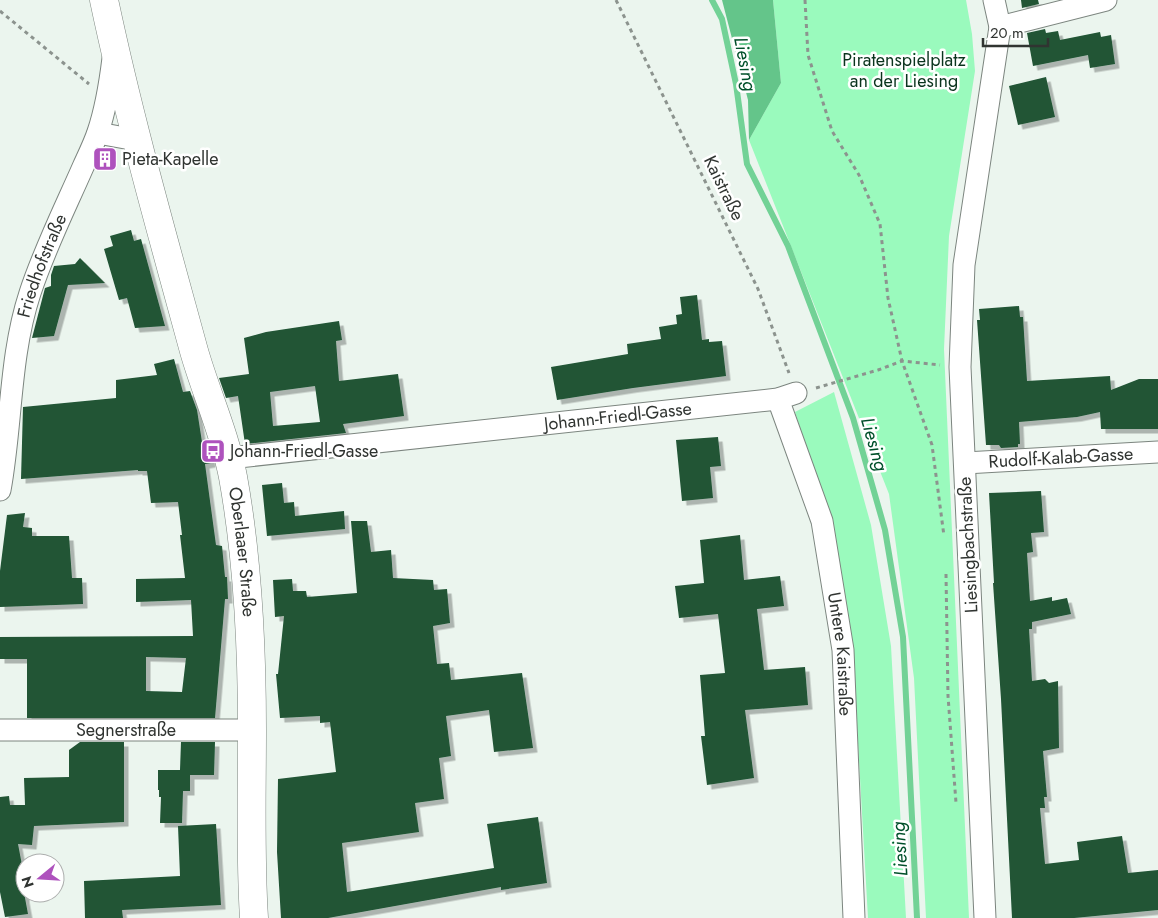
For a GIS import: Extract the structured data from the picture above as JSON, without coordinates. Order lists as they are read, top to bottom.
{
  "streets": {
    "main road": ["Oberlaaer Straße"],
    "street": [
      "Friedhofstraße",
      "Johann-Friedl-Gasse",
      "Rudolf-Kalab-Gasse",
      "Liesingbachstraße",
      "Untere Kaistraße",
      "Segnerstraße"
    ],
    "path": ["Kaistraße"]
  },
  "crossings": [
    ["Kaistraße", "Johann-Friedl-Gasse"],
    ["Kaistraße", "Untere Kaistraße"],
    ["Friedhofstraße", "Oberlaaer Straße"],
    ["Johann-Friedl-Gasse", "Oberlaaer Straße"],
    ["Johann-Friedl-Gasse", "Untere Kaistraße"],
    ["Rudolf-Kalab-Gasse", "Liesingbachstraße"],
    ["Oberlaaer Straße", "Segnerstraße"]
  ],
  "water": ["Liesing"],
  "parks": ["Piratenspielplatz an der Liesing"],
  "places": {
    "building": ["Pieta-Kapelle"],
    "bus stop": ["Johann-Friedl-Gasse"]
  },
  "scale_bar": "20 m",
  "north": "left"
}
